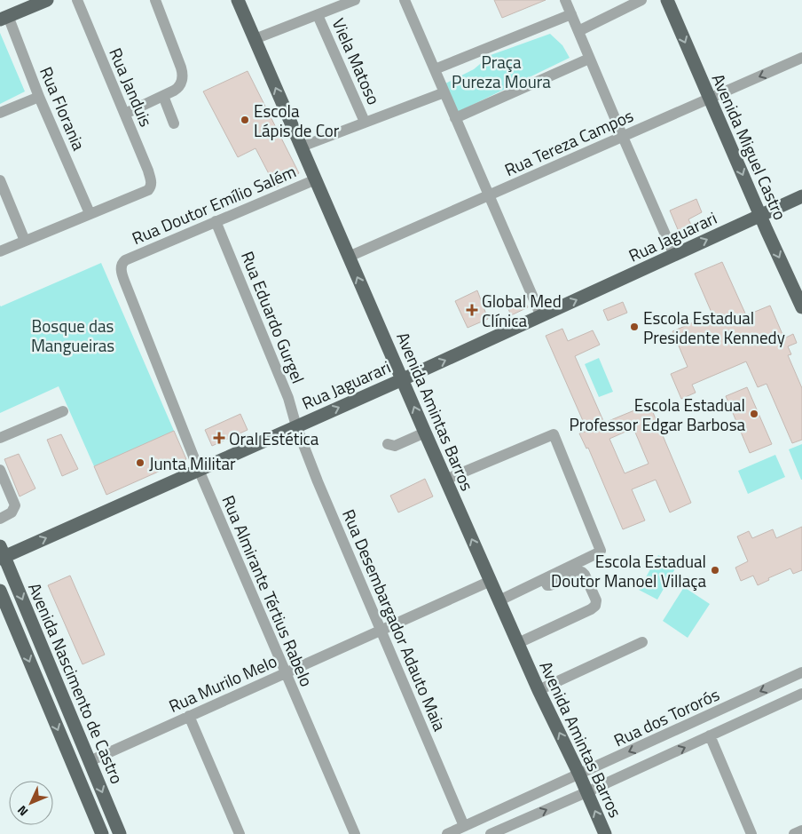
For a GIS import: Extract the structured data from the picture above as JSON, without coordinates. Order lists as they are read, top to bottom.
{
  "streets": {
    "main road": [
      "Avenida Miguel Castro",
      "Rua Jaguarari",
      "Avenida Amintas Barros",
      "Avenida Nascimento de Castro"
    ],
    "street": [
      "Viela Matoso",
      "Rua Janduis",
      "Rua Florania",
      "Rua Tereza Campos",
      "Rua Doutor Emílio Salém",
      "Rua Eduardo Gurgel",
      "Rua Almirante Tértius Rabelo",
      "Rua Desembargador Adauto Maia",
      "Rua Murilo Melo",
      "Rua dos Tororós"
    ]
  },
  "crossings": [
    ["Rua Janduis", "Rua Florania"],
    ["Rua Tereza Campos", "Avenida Miguel Castro"],
    ["Rua Tereza Campos", "Avenida Amintas Barros"],
    ["Avenida Miguel Castro", "Rua Jaguarari"],
    ["Rua Doutor Emílio Salém", "Rua Eduardo Gurgel"],
    ["Rua Doutor Emílio Salém", "Avenida Amintas Barros"],
    ["Rua Doutor Emílio Salém", "Rua Almirante Tértius Rabelo"],
    ["Rua Jaguarari", "Rua Eduardo Gurgel"],
    ["Rua Jaguarari", "Avenida Amintas Barros"],
    ["Rua Jaguarari", "Rua Almirante Tértius Rabelo"],
    ["Rua Jaguarari", "Rua Desembargador Adauto Maia"],
    ["Rua Jaguarari", "Avenida Nascimento de Castro"],
    ["Rua Eduardo Gurgel", "Rua Desembargador Adauto Maia"],
    ["Avenida Amintas Barros", "Rua Murilo Melo"],
    ["Avenida Amintas Barros", "Rua dos Tororós"],
    ["Rua Almirante Tértius Rabelo", "Rua Murilo Melo"],
    ["Rua Desembargador Adauto Maia", "Rua Murilo Melo"],
    ["Rua Desembargador Adauto Maia", "Rua dos Tororós"],
    ["Avenida Nascimento de Castro", "Rua Murilo Melo"]
  ],
  "one_way": [
    "Avenida Miguel Castro",
    "Rua Jaguarari",
    "Avenida Amintas Barros",
    "Avenida Nascimento de Castro"
  ],
  "parks": ["Praça Pureza Moura", "Bosque das Mangueiras"],
  "places": {
    "other": [
      "Escola Lápis de Cor",
      "Escola Estadual Presidente Kennedy",
      "Escola Estadual Professor Edgar Barbosa",
      "Junta Militar",
      "Escola Estadual Doutor Manoel Villaça"
    ],
    "health": ["Global Med Clínica", "Oral Estética"]
  },
  "north": "bottom left"
}
